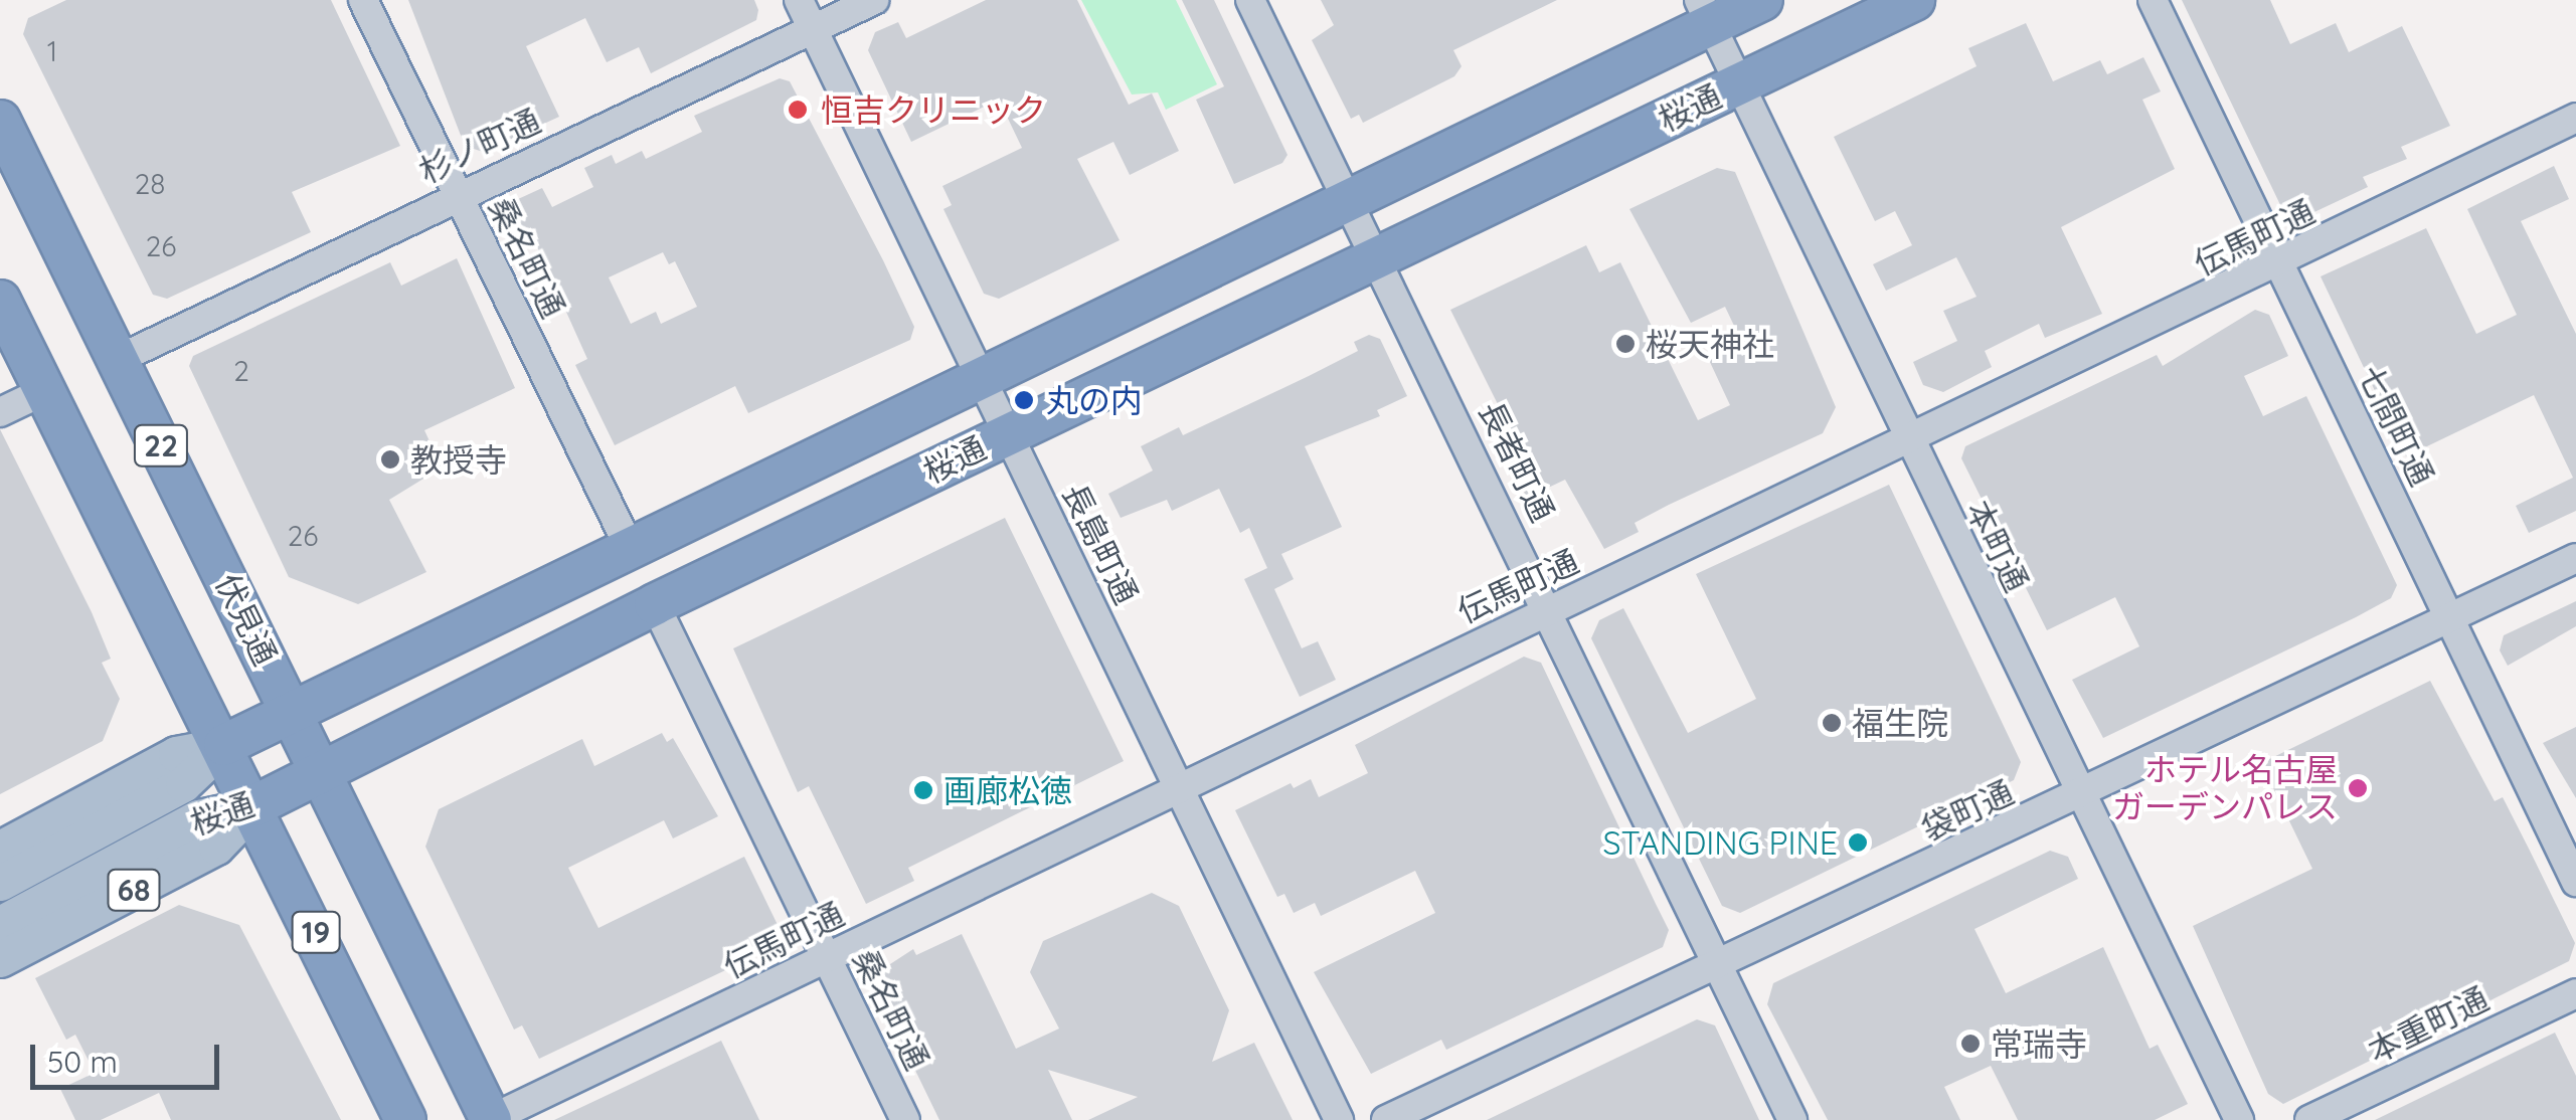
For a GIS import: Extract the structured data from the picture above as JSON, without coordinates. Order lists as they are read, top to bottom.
{
  "streets": {
    "highway": [
      "桜通",
      "22",
      "伏見通",
      "19"
    ],
    "main road": ["68"],
    "street": [
      "杉ノ町通",
      "伝馬町通",
      "桑名町通",
      "七間町通",
      "長者町通",
      "長島町通",
      "本町通",
      "袋町通",
      "本重町通"
    ]
  },
  "crossings": [
    ["桜通", "桑名町通"],
    ["桜通", "22"],
    ["桜通", "長者町通"],
    ["桜通", "長島町通"],
    ["桜通", "本町通"],
    ["桜通", "伏見通"],
    ["桜通", "68"],
    ["桜通", "19"],
    ["杉ノ町通", "桑名町通"],
    ["杉ノ町通", "長島町通"],
    ["杉ノ町通", "伏見通"],
    ["伝馬町通", "桑名町通"],
    ["伝馬町通", "七間町通"],
    ["伝馬町通", "長者町通"],
    ["伝馬町通", "長島町通"],
    ["伝馬町通", "本町通"],
    ["伝馬町通", "伏見通"],
    ["七間町通", "袋町通"],
    ["22", "19"],
    ["長者町通", "袋町通"],
    ["本町通", "袋町通"],
    ["68", "19"]
  ],
  "places": [
    "恒吉クリニック",
    "桜天神社",
    "丸の内",
    "教授寺",
    "福生院",
    "ホテル名古屋 ガーデンパレス",
    "画廊松徳",
    "STANDING PINE",
    "常瑞寺"
  ],
  "house_numbers": [
    "1",
    "28",
    "26",
    "2",
    "26"
  ],
  "scale_bar": "50 m"
}
